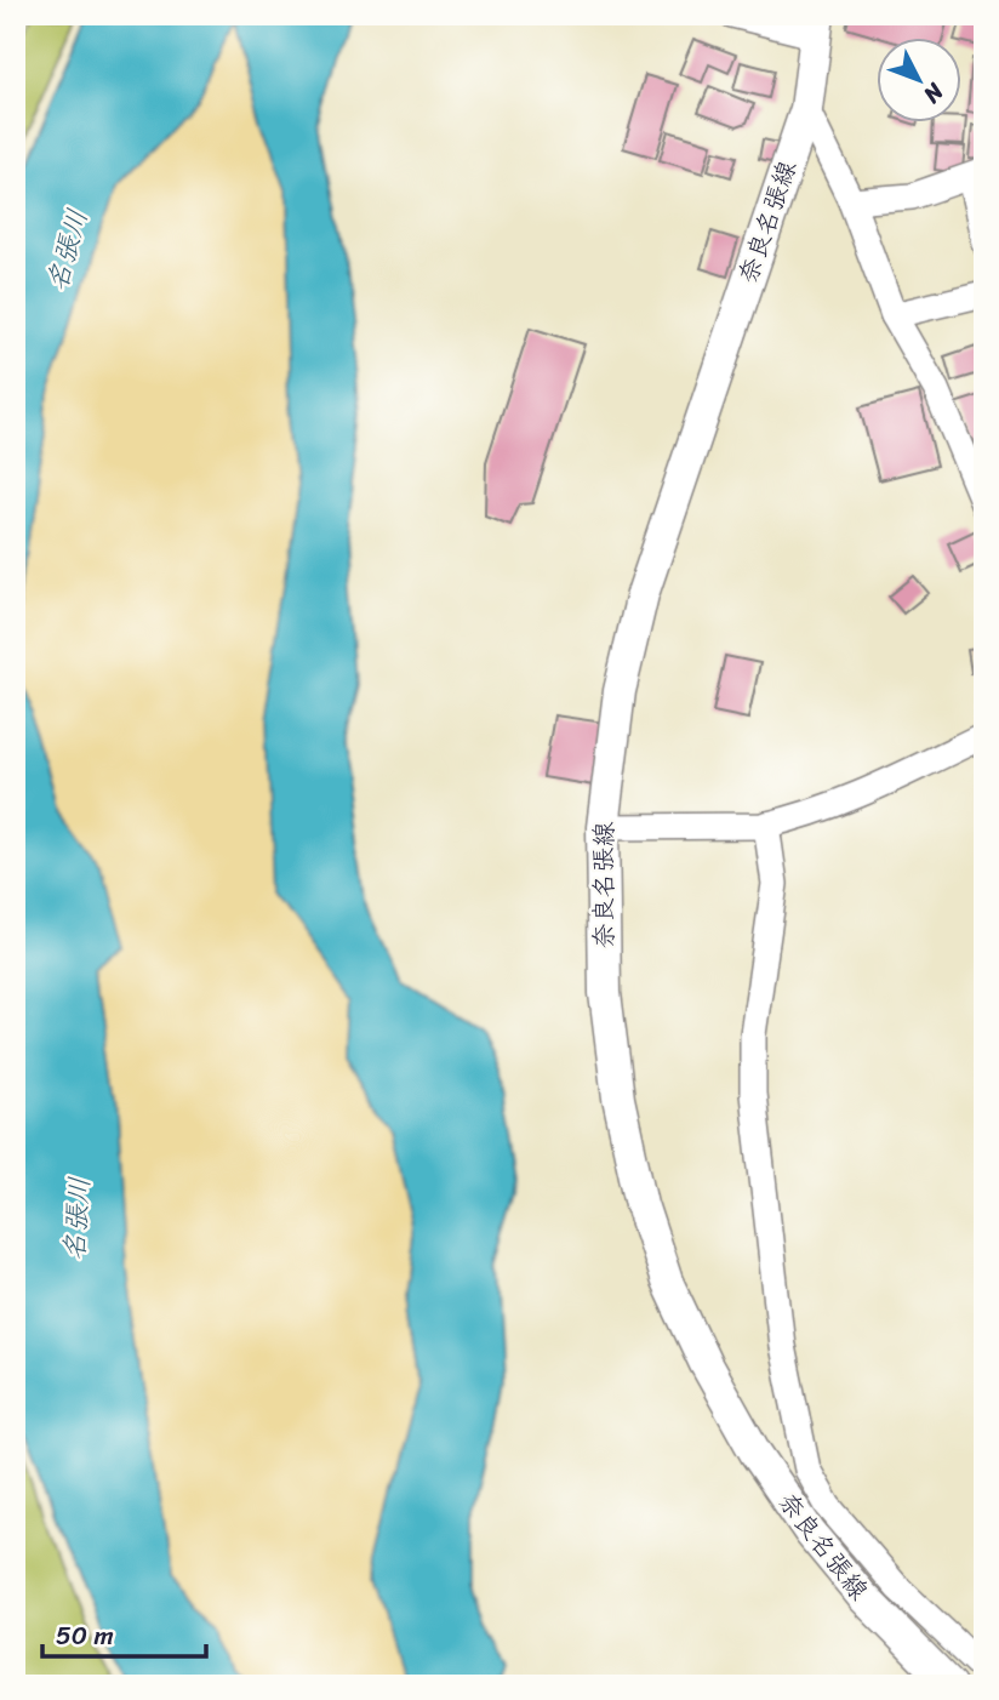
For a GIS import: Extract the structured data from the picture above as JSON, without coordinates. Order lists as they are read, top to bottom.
{
  "streets": {
    "main road": ["奈良名張線"]
  },
  "water": ["名張川"],
  "scale_bar": "50 m",
  "north": "bottom right"
}
